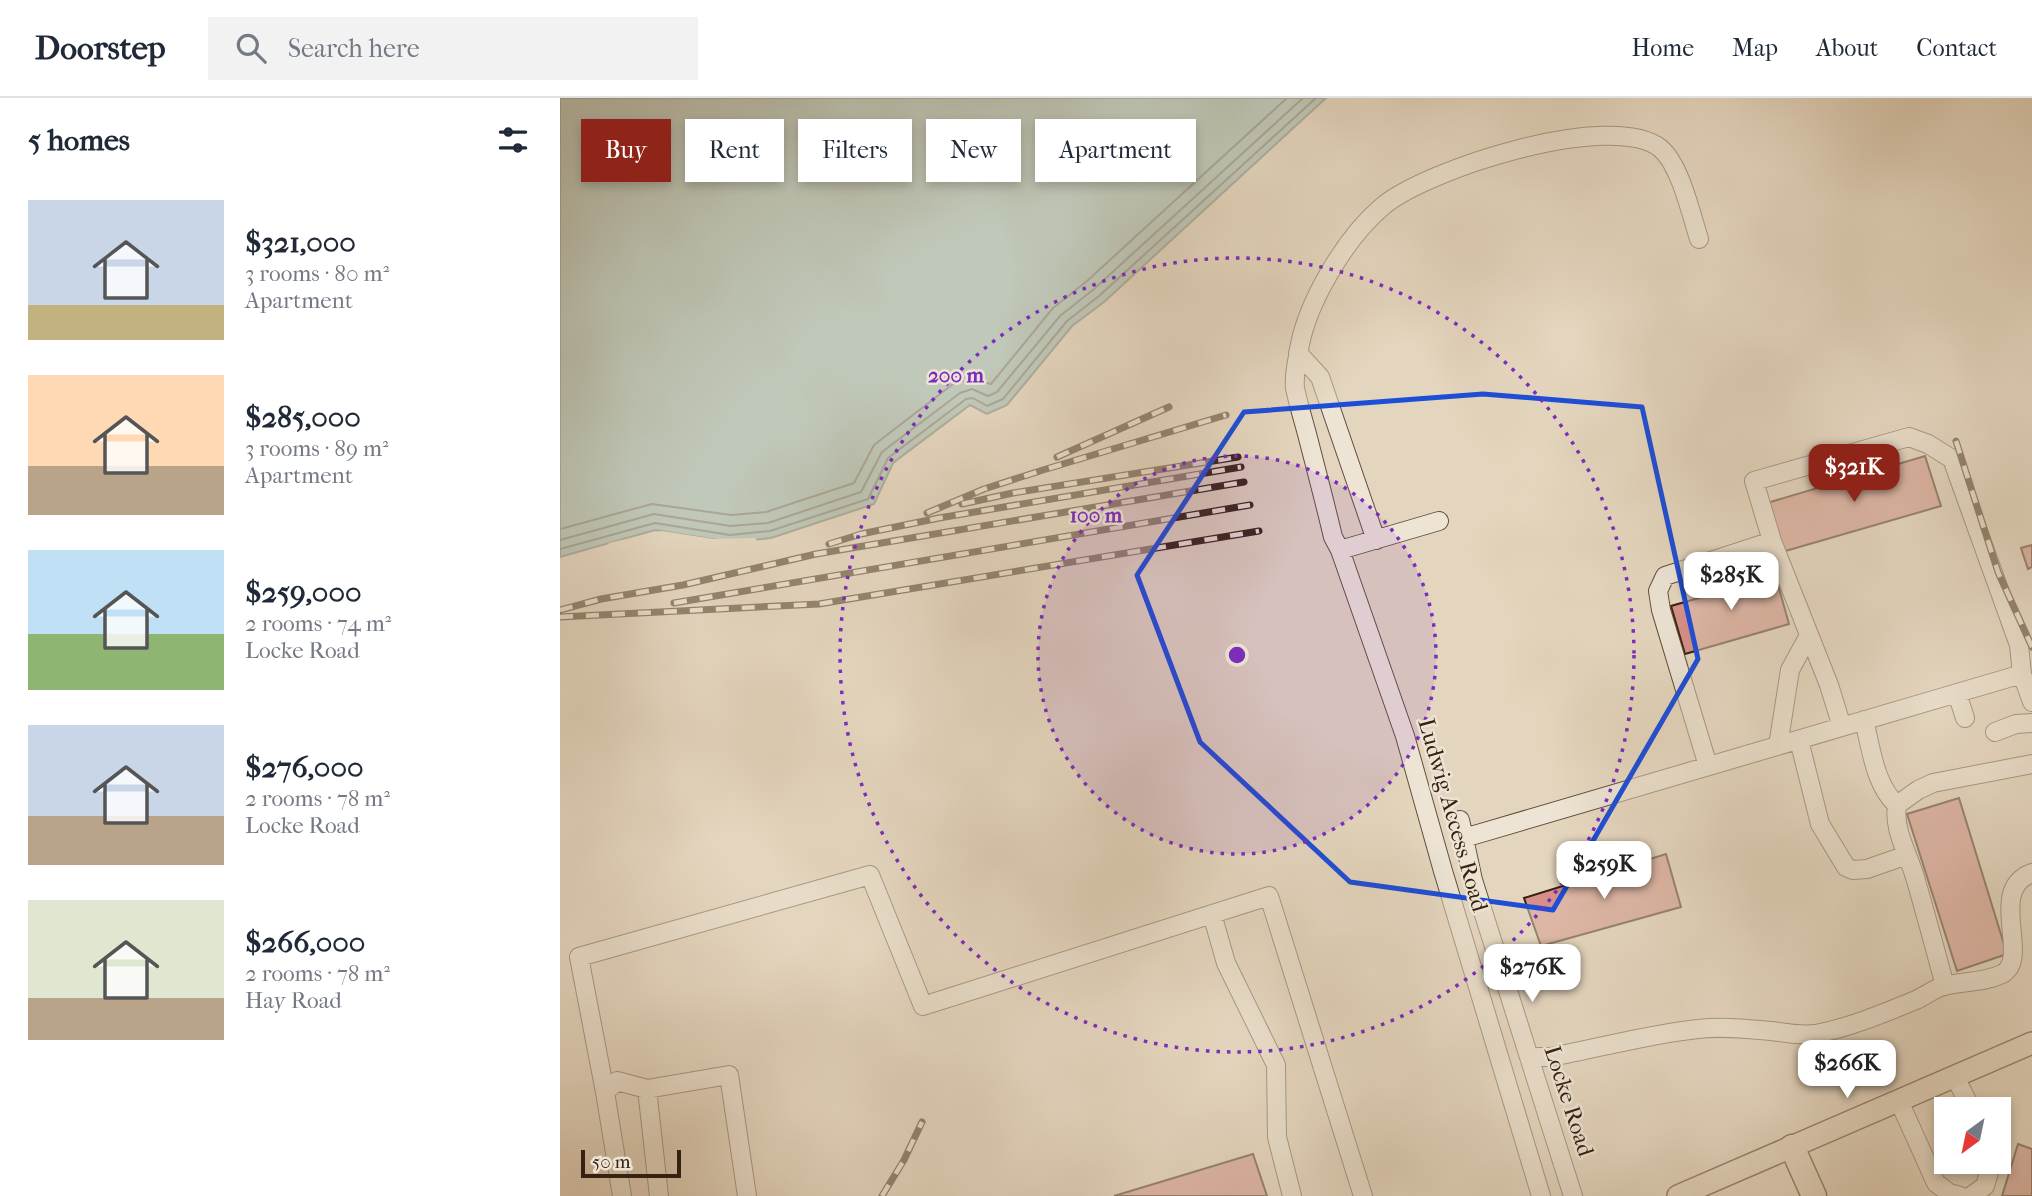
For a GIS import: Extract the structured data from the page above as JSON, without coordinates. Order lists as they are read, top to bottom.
{
  "streets": {
    "street": ["Ludwig Access Road", "Locke Road"]
  },
  "scale_bar": "50 m",
  "north": "bottom left",
  "page": {
    "header": "Doorstep",
    "search": "Search here",
    "nav": [
      "Home",
      "Map",
      "About",
      "Contact"
    ],
    "heading": "5 homes",
    "chip": [
      "Buy",
      "Rent",
      "Filters",
      "New",
      "Apartment"
    ],
    "list": [
      {
        "name": "$321,000",
        "note": "3 rooms · 80 m² · Apartment"
      },
      {
        "name": "$285,000",
        "note": "3 rooms · 89 m² · Apartment"
      },
      {
        "name": "$259,000",
        "note": "2 rooms · 74 m² · Locke Road"
      },
      {
        "name": "$276,000",
        "note": "2 rooms · 78 m² · Locke Road"
      },
      {
        "name": "$266,000",
        "note": "2 rooms · 78 m² · Hay Road"
      }
    ],
    "price": [
      "$321K",
      "$285K",
      "$259K",
      "$276K",
      "$266K"
    ],
    "scale": "50 m"
  },
  "rings": ["200 m", "100 m"]
}
